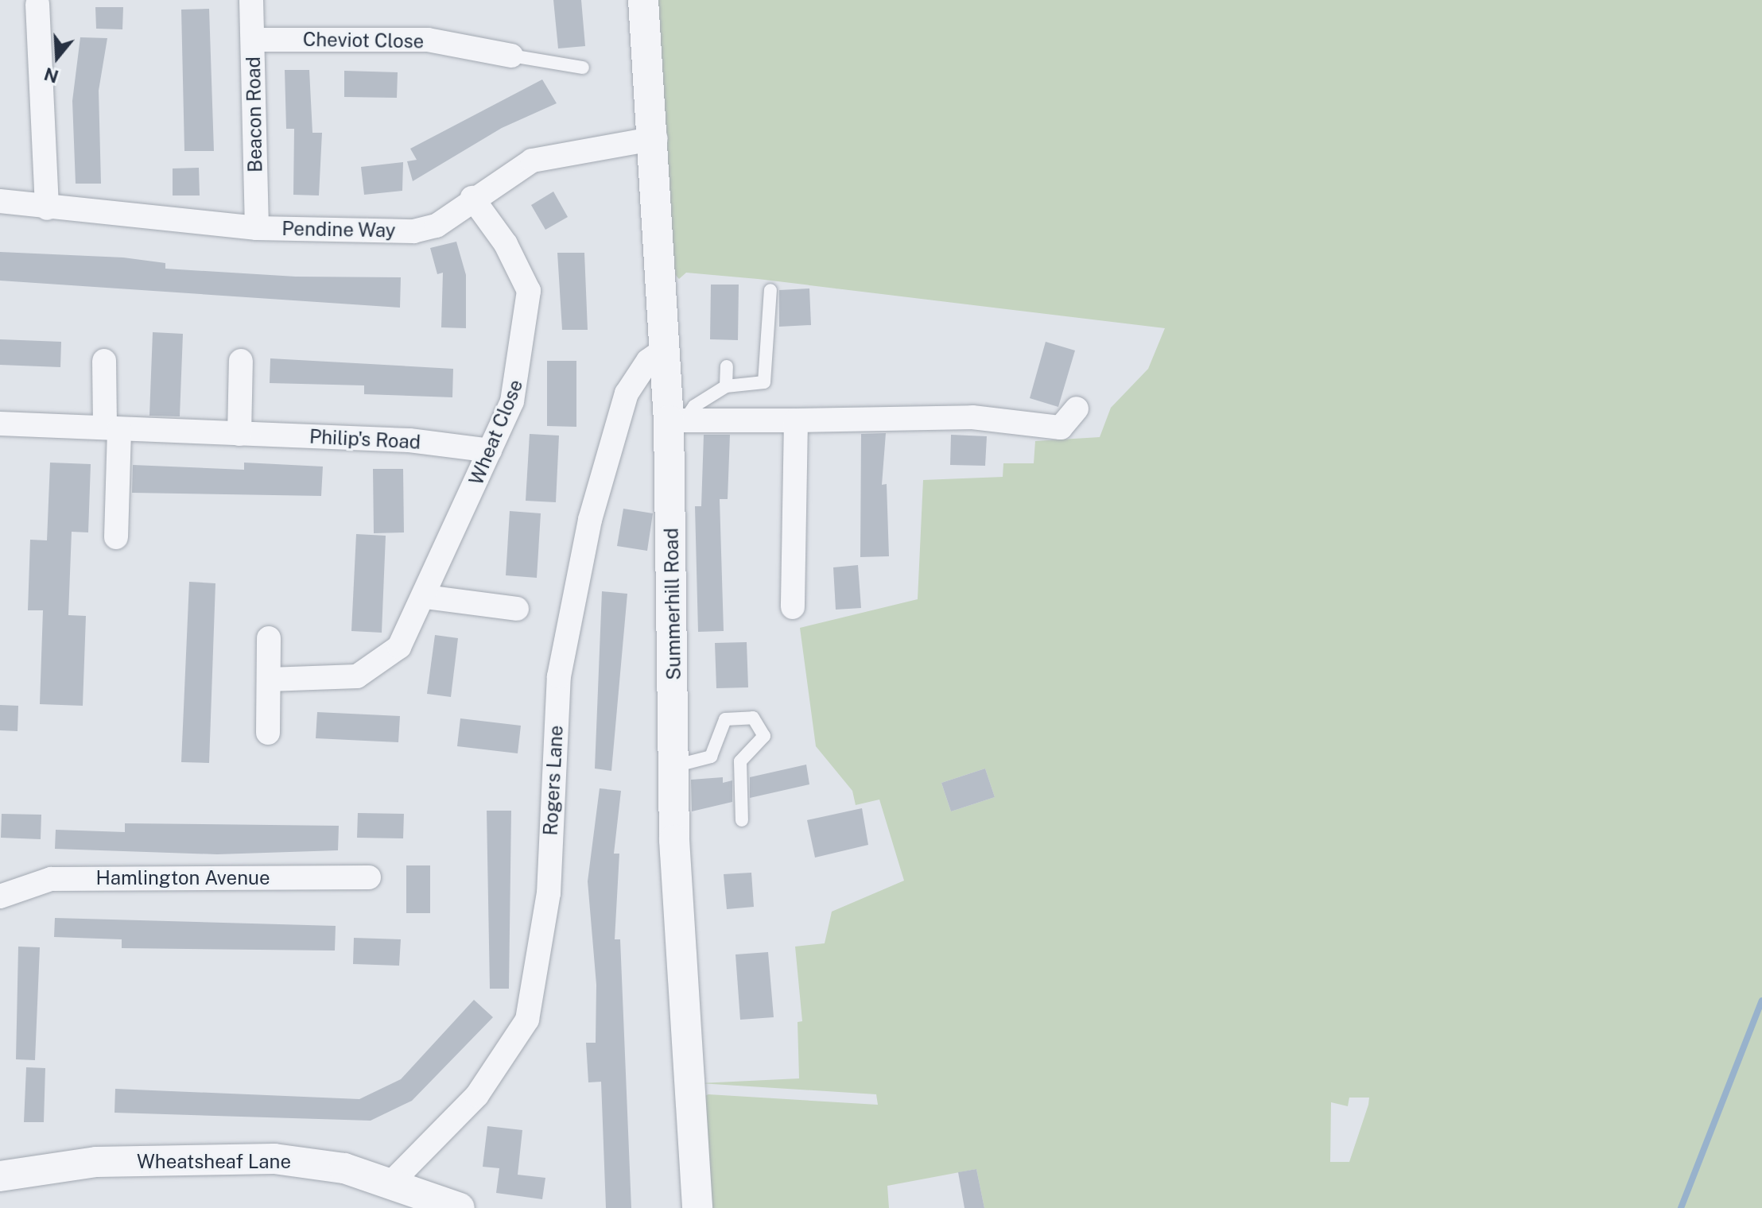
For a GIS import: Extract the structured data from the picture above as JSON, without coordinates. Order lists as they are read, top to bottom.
{
  "streets": {
    "street": [
      "Cheviot Close",
      "Beacon Road",
      "Pendine Way",
      "Wheat Close",
      "Philip's Road",
      "Summerhill Road",
      "Rogers Lane",
      "Hamlington Avenue",
      "Wheatsheaf Lane"
    ]
  },
  "crossings": [
    ["Cheviot Close", "Beacon Road"],
    ["Beacon Road", "Pendine Way"],
    ["Pendine Way", "Wheat Close"],
    ["Pendine Way", "Summerhill Road"],
    ["Wheat Close", "Philip's Road"],
    ["Summerhill Road", "Rogers Lane"],
    ["Rogers Lane", "Wheatsheaf Lane"]
  ],
  "north": "bottom"
}
